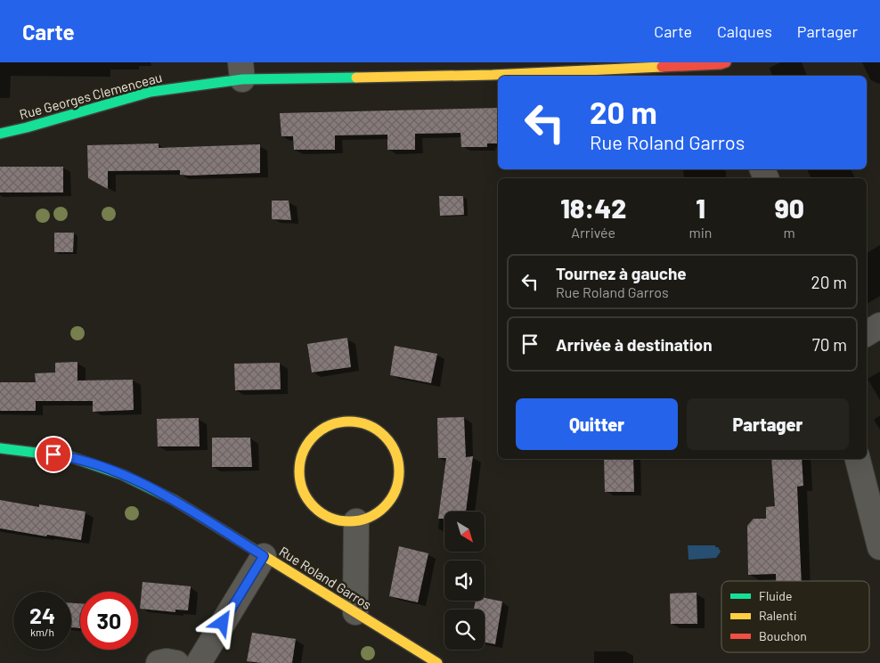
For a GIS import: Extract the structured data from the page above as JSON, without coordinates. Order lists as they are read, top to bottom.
{
  "streets": {
    "street": ["Rue Georges Clemenceau", "Rue Roland Garros"]
  },
  "legend": ["Fluide", "Ralenti", "Bouchon"],
  "north": "bottom right",
  "page": {
    "header": "Carte",
    "nav": ["Carte", "Calques", "Partager"],
    "turn": ["20 m", "Rue Roland Garros"],
    "eta": [
      "18:42",
      "Arrivée",
      "1",
      "min",
      "90",
      "m"
    ],
    "list": [
      {
        "name": "Tournez à gauche",
        "note": "Rue Roland Garros",
        "value": "20 m"
      },
      {
        "name": "Arrivée à destination",
        "value": "70 m"
      }
    ],
    "buttons": ["Quitter", "Partager"],
    "speed": "24 km/h",
    "limit": "30"
  }
}
